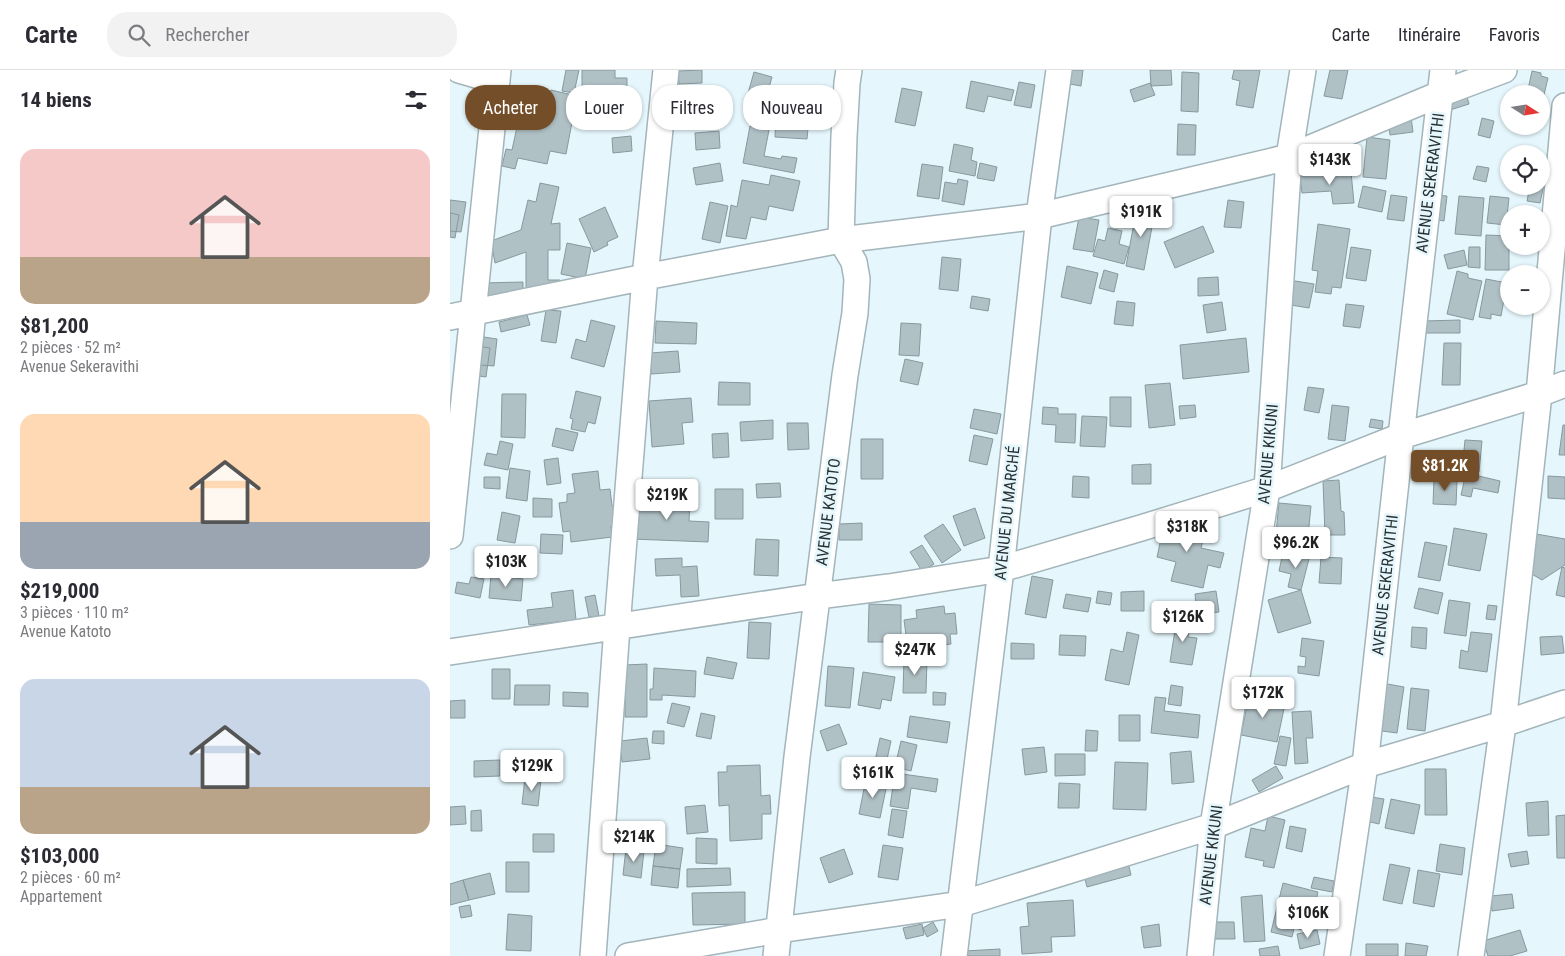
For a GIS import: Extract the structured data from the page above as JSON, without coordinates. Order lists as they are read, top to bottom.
{
  "streets": {
    "street": [
      "AVENUE SEKERAVITHI",
      "AVENUE KIKUNI",
      "AVENUE KATOTO",
      "AVENUE DU MARCHÉ"
    ]
  },
  "north": "right",
  "page": {
    "header": "Carte",
    "search": "Rechercher",
    "nav": ["Carte", "Itinéraire", "Favoris"],
    "heading": "14 biens",
    "map_buttons": ["+", "−"],
    "chip": [
      "Acheter",
      "Louer",
      "Filtres",
      "Nouveau"
    ],
    "list": [
      {
        "name": "$81,200",
        "note": "2 pièces · 52 m² · Avenue Sekeravithi"
      },
      {
        "name": "$219,000",
        "note": "3 pièces · 110 m² · Avenue Katoto"
      },
      {
        "name": "$103,000",
        "note": "2 pièces · 60 m² · Appartement"
      }
    ],
    "price": [
      "$143K",
      "$191K",
      "$81.2K",
      "$219K",
      "$318K",
      "$96.2K",
      "$103K",
      "$126K",
      "$247K",
      "$172K",
      "$129K",
      "$161K",
      "$214K",
      "$106K"
    ]
  }
}
